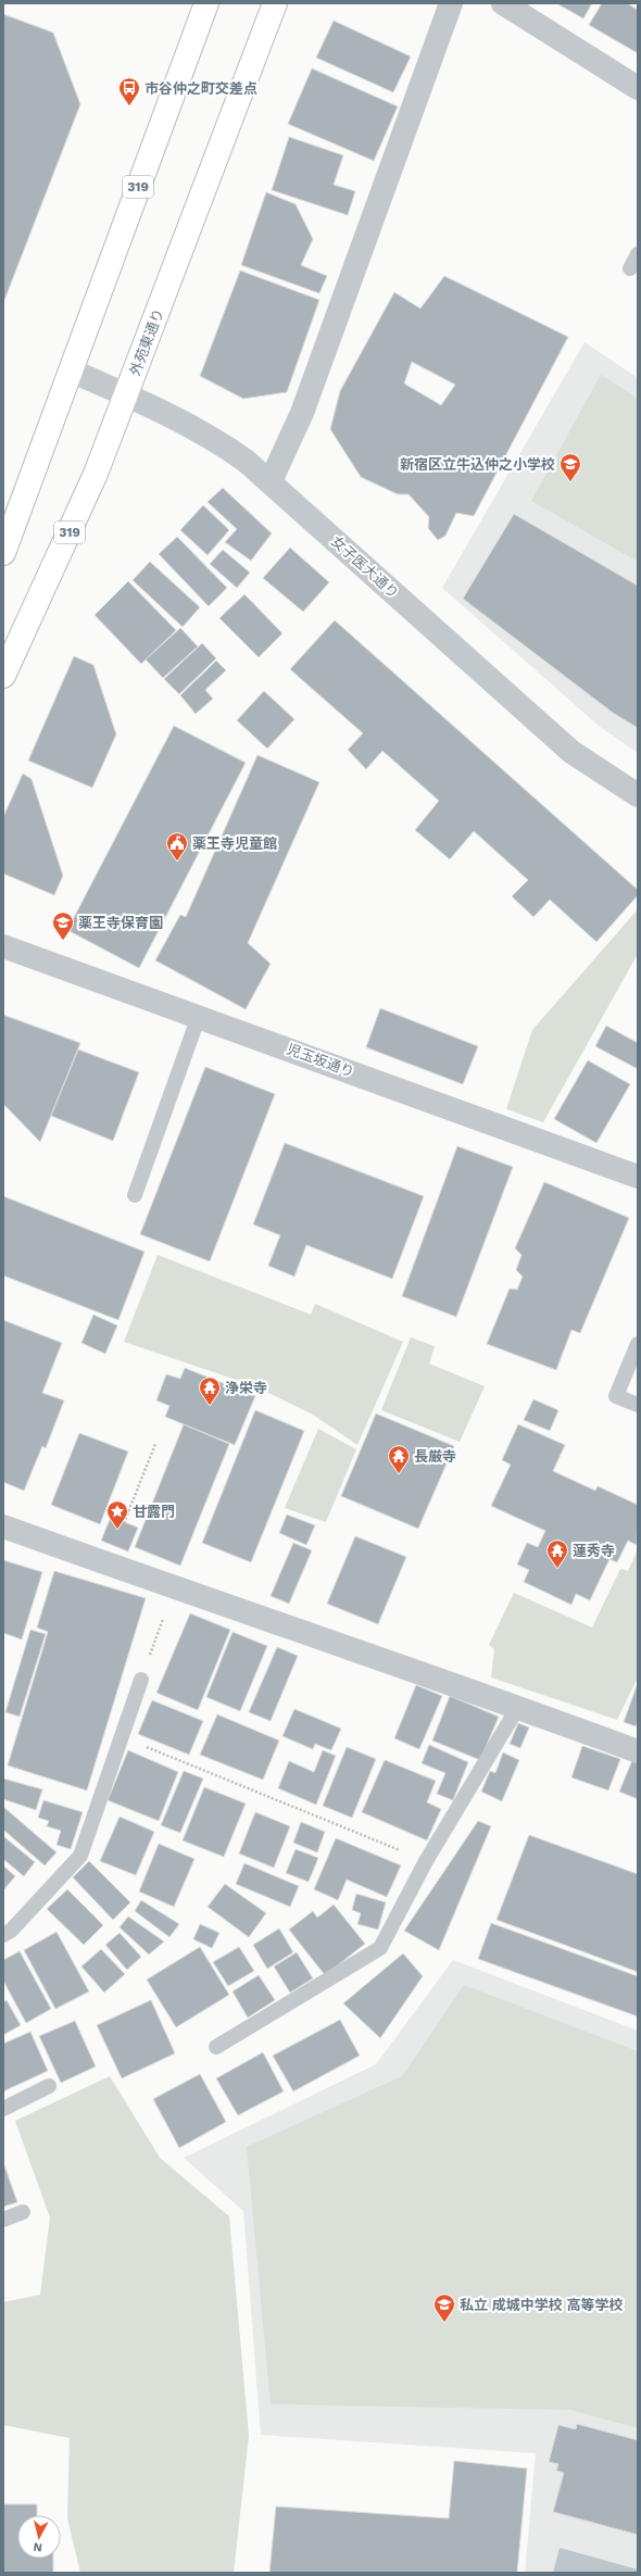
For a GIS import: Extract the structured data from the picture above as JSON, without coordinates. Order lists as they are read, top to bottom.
{
  "streets": {
    "main road": ["319", "外苑東通り"],
    "street": ["女子医大通り", "児玉坂通り"]
  },
  "crossings": [
    ["319", "女子医大通り"],
    ["外苑東通り", "女子医大通り"]
  ],
  "places": {
    "bus stop": ["市谷仲之町交差点"],
    "school or university": ["新宿区立牛込仲之小学校", "薬王寺保育園", "私立 成城中学校 高等学校"],
    "public building": ["薬王寺児童館"],
    "temple": ["浄栄寺", "長厳寺", "蓮秀寺"],
    "place": ["甘露門"]
  },
  "north": "bottom"
}
